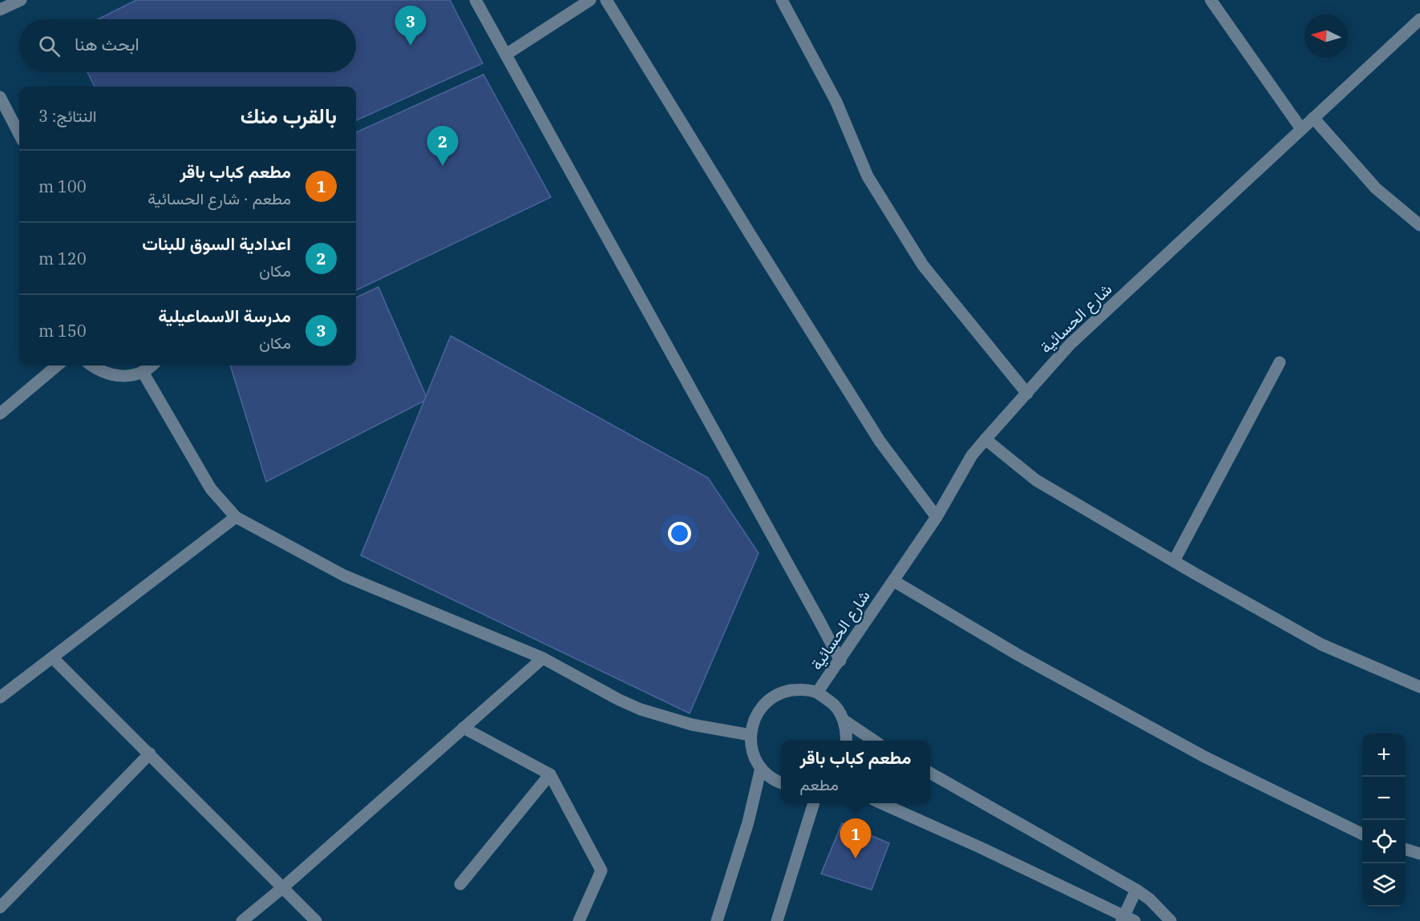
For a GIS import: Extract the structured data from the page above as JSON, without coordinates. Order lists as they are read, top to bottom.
{
  "streets": {
    "street": ["شارع الحسائية"]
  },
  "north": "left",
  "page": {
    "pins": ["3", "2", "1"],
    "search": "ابحث هنا",
    "heading": ["بالقرب منك", "النتائج: 3"],
    "list": [
      {
        "mark": "1",
        "name": "مطعم كباب باقر",
        "note": "مطعم · شارع الحسائية",
        "value": "100 m"
      },
      {
        "mark": "2",
        "name": "اعدادية السوق للبنات",
        "note": "مكان",
        "value": "120 m"
      },
      {
        "mark": "3",
        "name": "مدرسة الاسماعيلية",
        "note": "مكان",
        "value": "150 m"
      }
    ],
    "map_buttons": ["+", "−"],
    "popup": ["مطعم كباب باقر", "مطعم"]
  }
}
